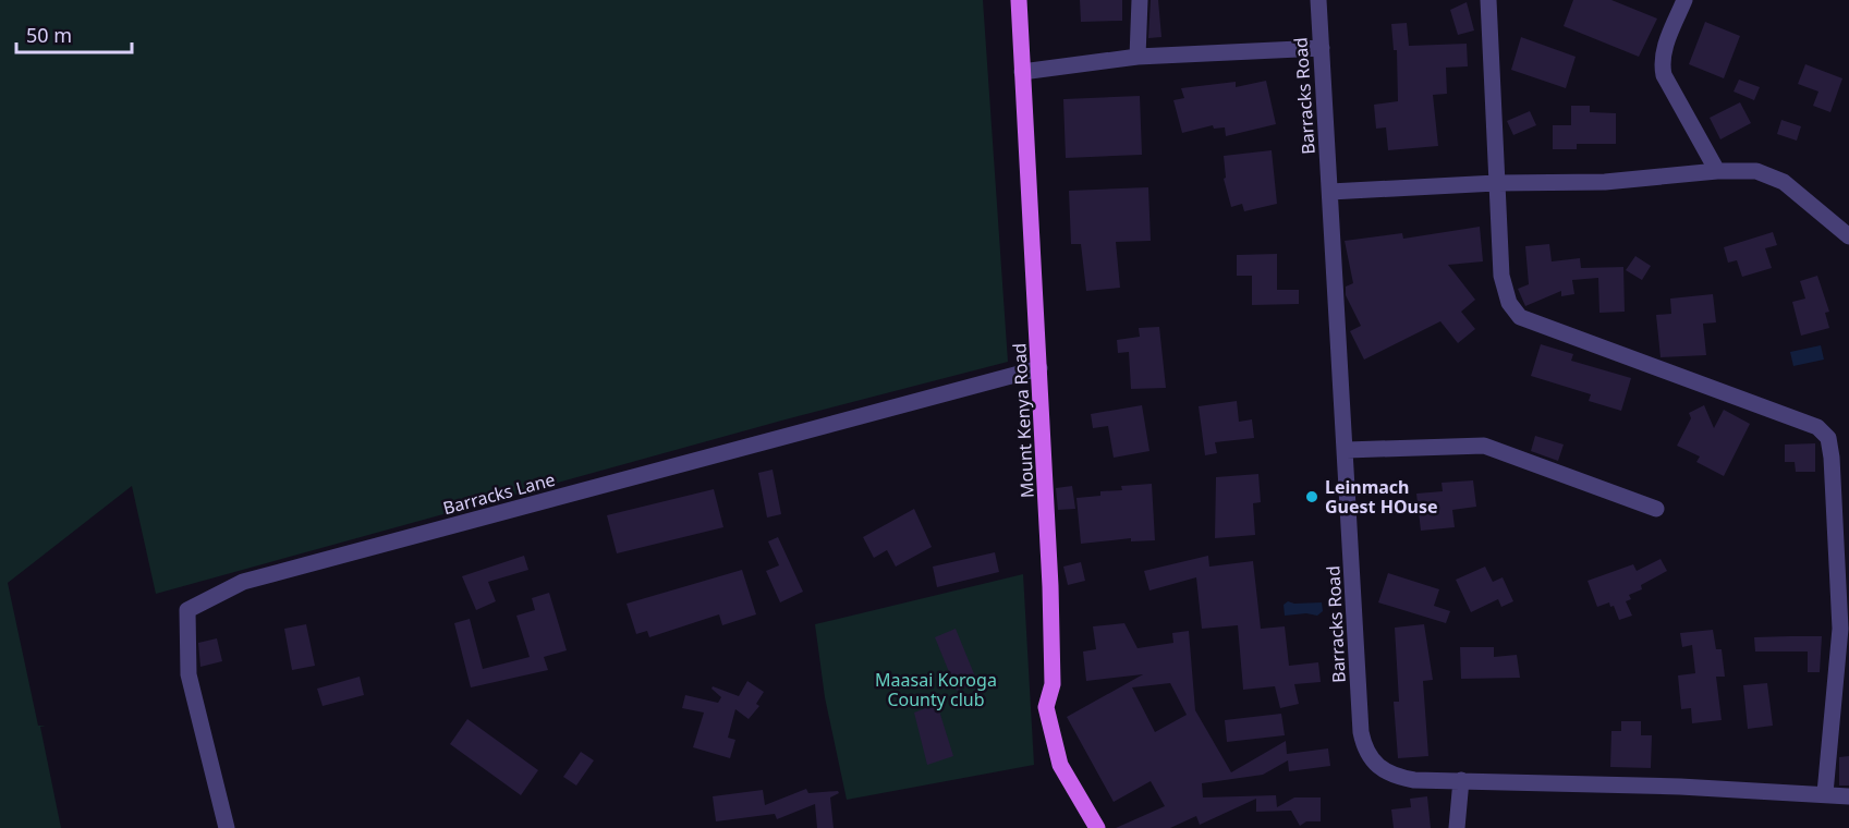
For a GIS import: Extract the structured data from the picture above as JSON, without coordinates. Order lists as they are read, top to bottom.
{
  "streets": {
    "main road": ["Mount Kenya Road"],
    "street": ["Barracks Road", "Barracks Lane"]
  },
  "crossings": [
    ["Mount Kenya Road", "Barracks Lane"]
  ],
  "parks": ["Maasai Koroga County club"],
  "places": ["Leinmach Guest HOuse"],
  "scale_bar": "50 m"
}
